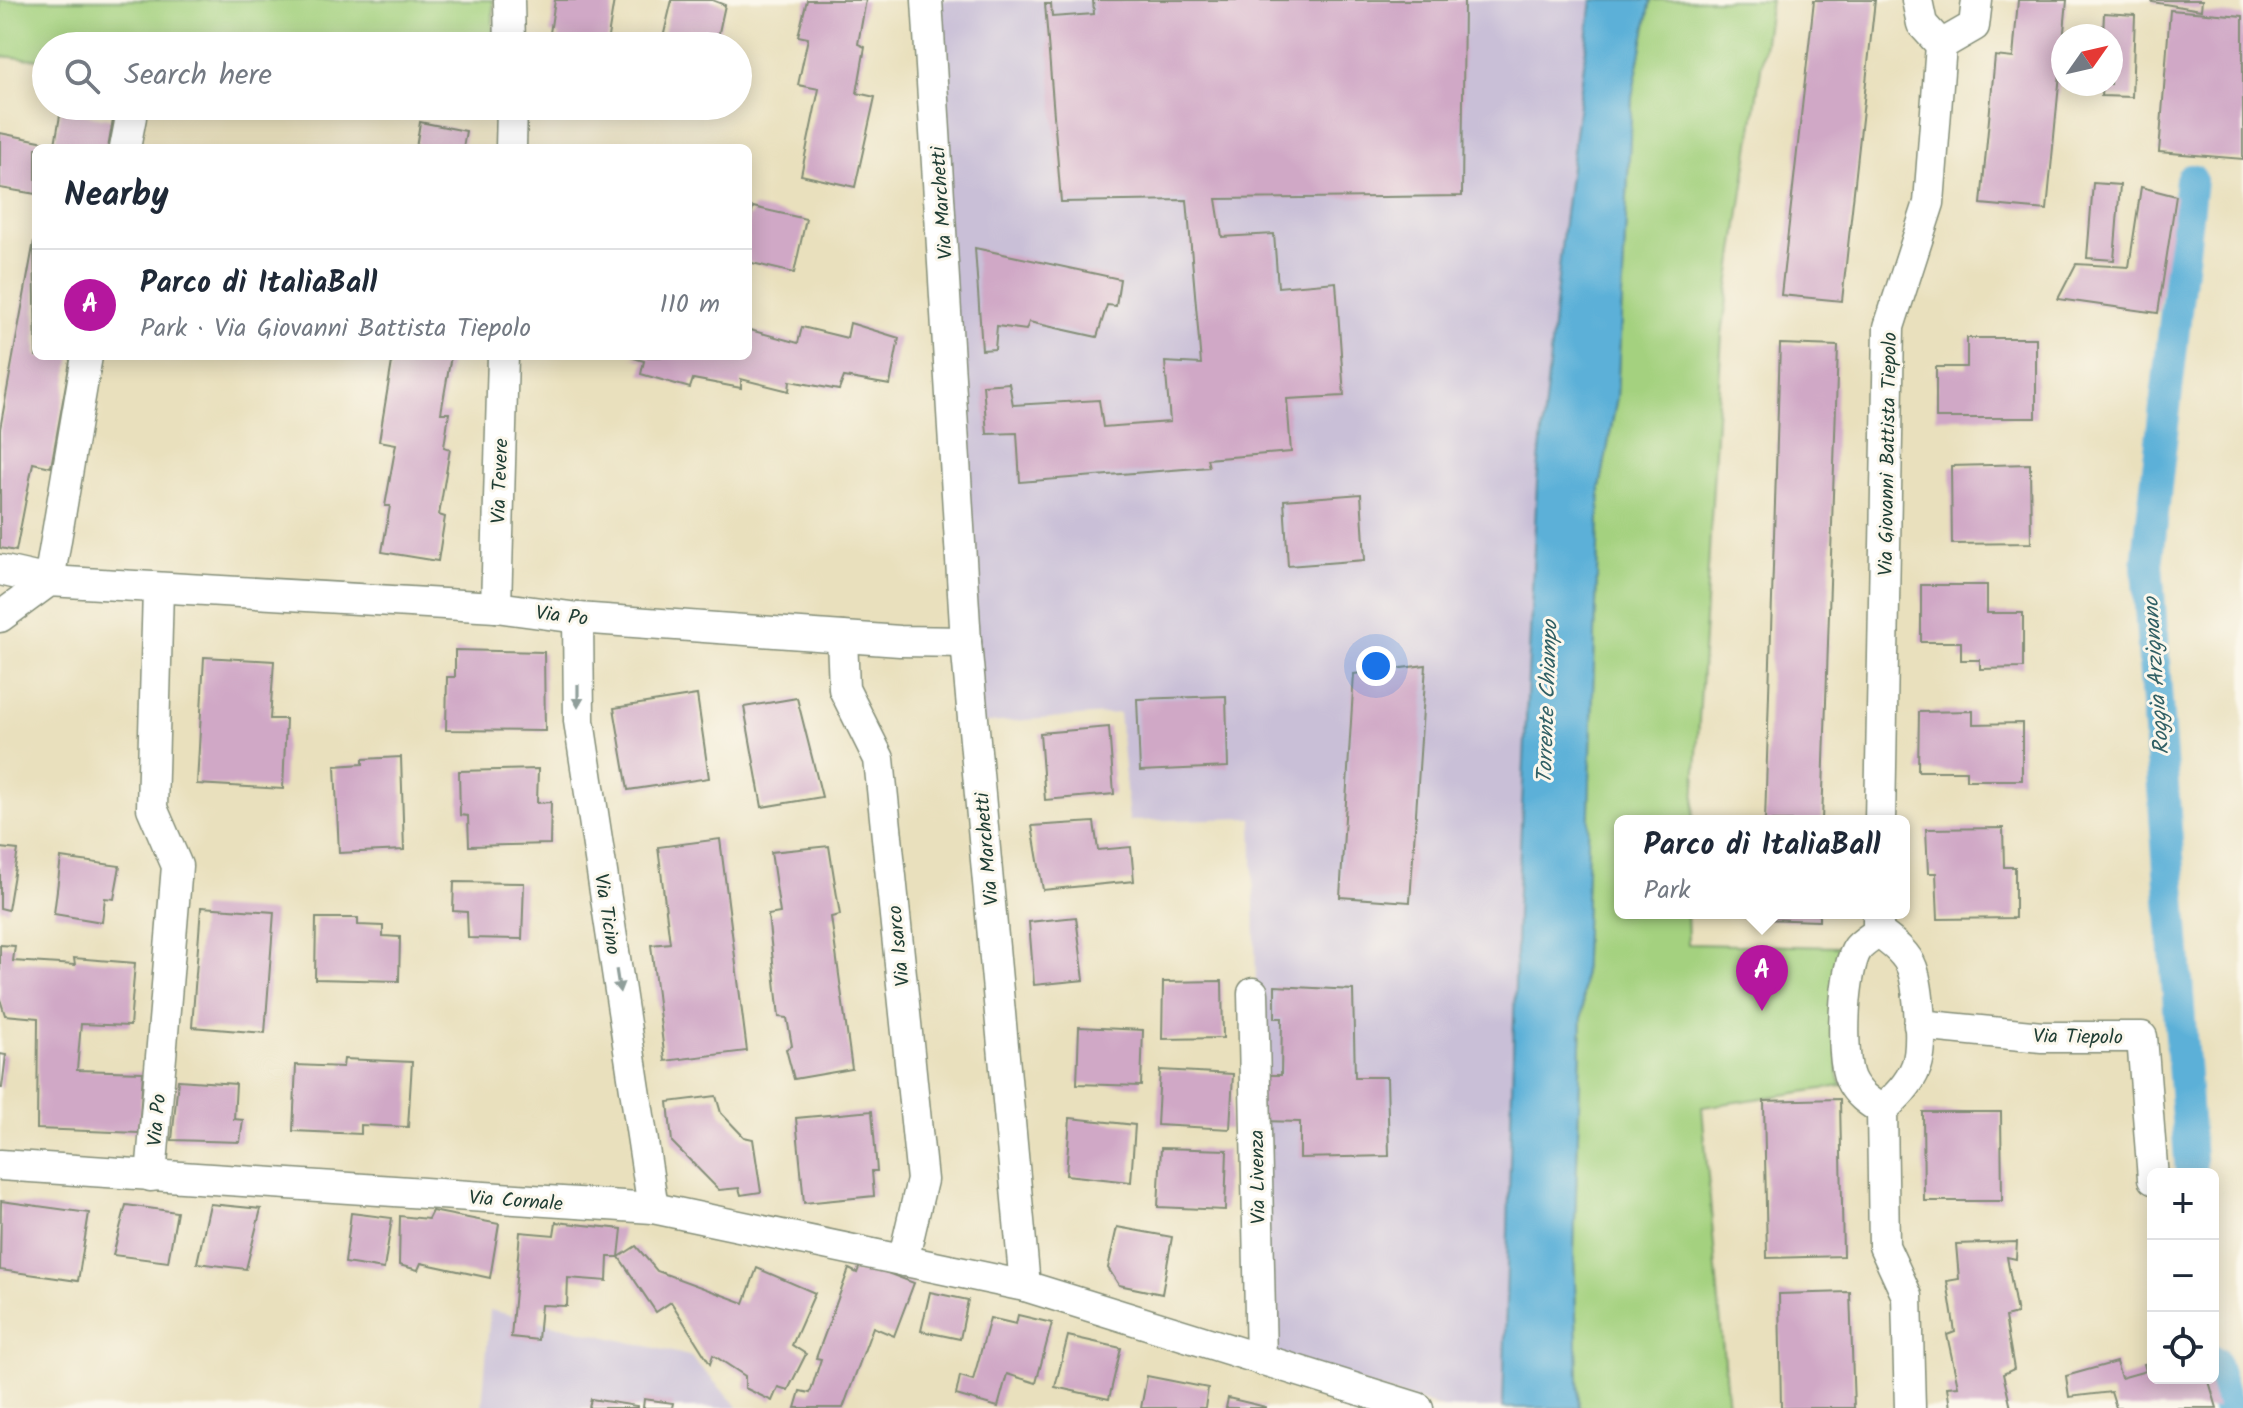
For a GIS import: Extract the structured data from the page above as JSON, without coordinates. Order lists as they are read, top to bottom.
{
  "streets": {
    "street": [
      "Via Marchetti",
      "Via Giovanni Battista Tiepolo",
      "Via Tevere",
      "Via Po",
      "Via Ticino",
      "Via Isarco",
      "Via Tiepolo",
      "Via Livenza",
      "Via Cornale"
    ]
  },
  "crossings": [
    ["Via Marchetti", "Via Po"],
    ["Via Marchetti", "Via Cornale"],
    ["Via Tevere", "Via Po"],
    ["Via Po", "Via Ticino"],
    ["Via Po", "Via Isarco"],
    ["Via Po", "Via Cornale"],
    ["Via Ticino", "Via Cornale"],
    ["Via Isarco", "Via Cornale"]
  ],
  "one_way": ["Via Ticino"],
  "water": ["Roggia Arzignano", "Torrente Chiampo"],
  "north": "top right",
  "page": {
    "search": "Search here",
    "heading": "Nearby",
    "list": [
      {
        "mark": "A",
        "name": "Parco di ItaliaBall",
        "note": "Park · Via Giovanni Battista Tiepolo",
        "value": "110 m"
      }
    ],
    "popup": ["Parco di ItaliaBall", "Park"],
    "pins": "A",
    "map_buttons": ["+", "−"]
  }
}
